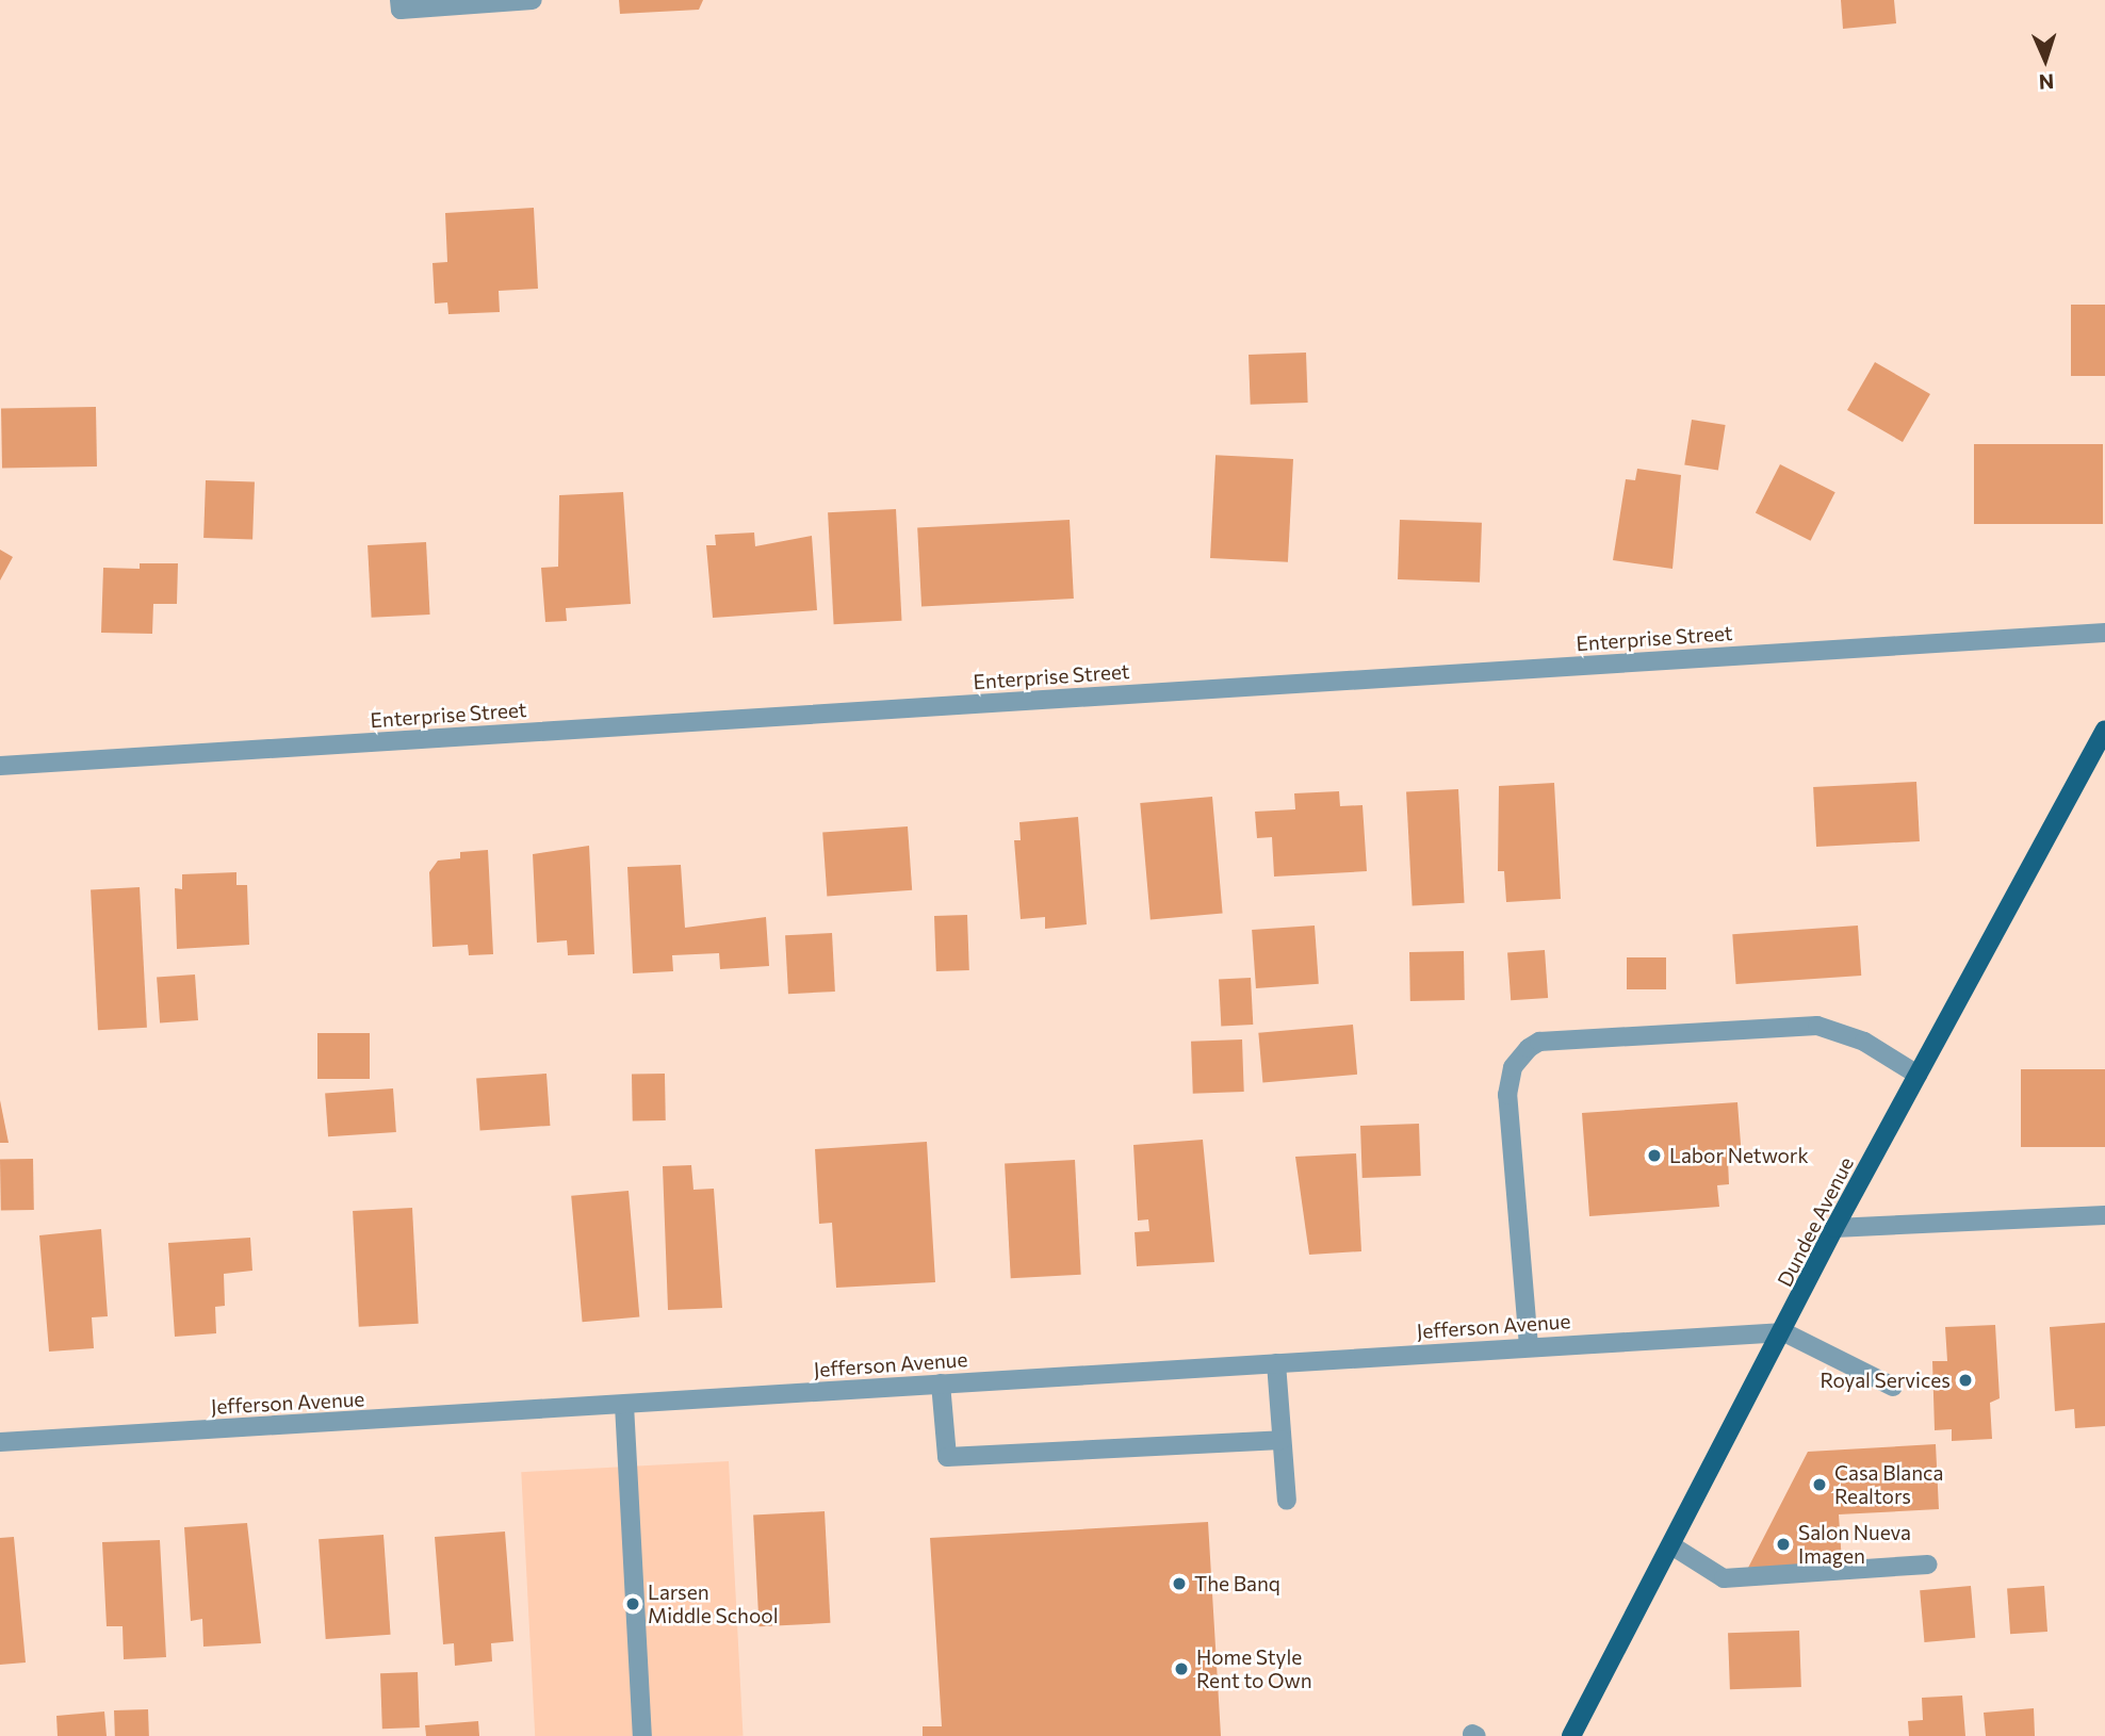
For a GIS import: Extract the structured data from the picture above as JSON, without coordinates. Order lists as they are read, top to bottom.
{
  "streets": {
    "main road": ["Dundee Avenue"],
    "street": ["Enterprise Street", "Jefferson Avenue"]
  },
  "crossings": [
    ["Dundee Avenue", "Jefferson Avenue"]
  ],
  "places": [
    "Labor Network",
    "Royal Services",
    "Casa Blanca Realtors",
    "Salon Nueva Imagen",
    "The Banq",
    "Larsen Middle School",
    "Home Style Rent to Own"
  ],
  "north": "bottom"
}
